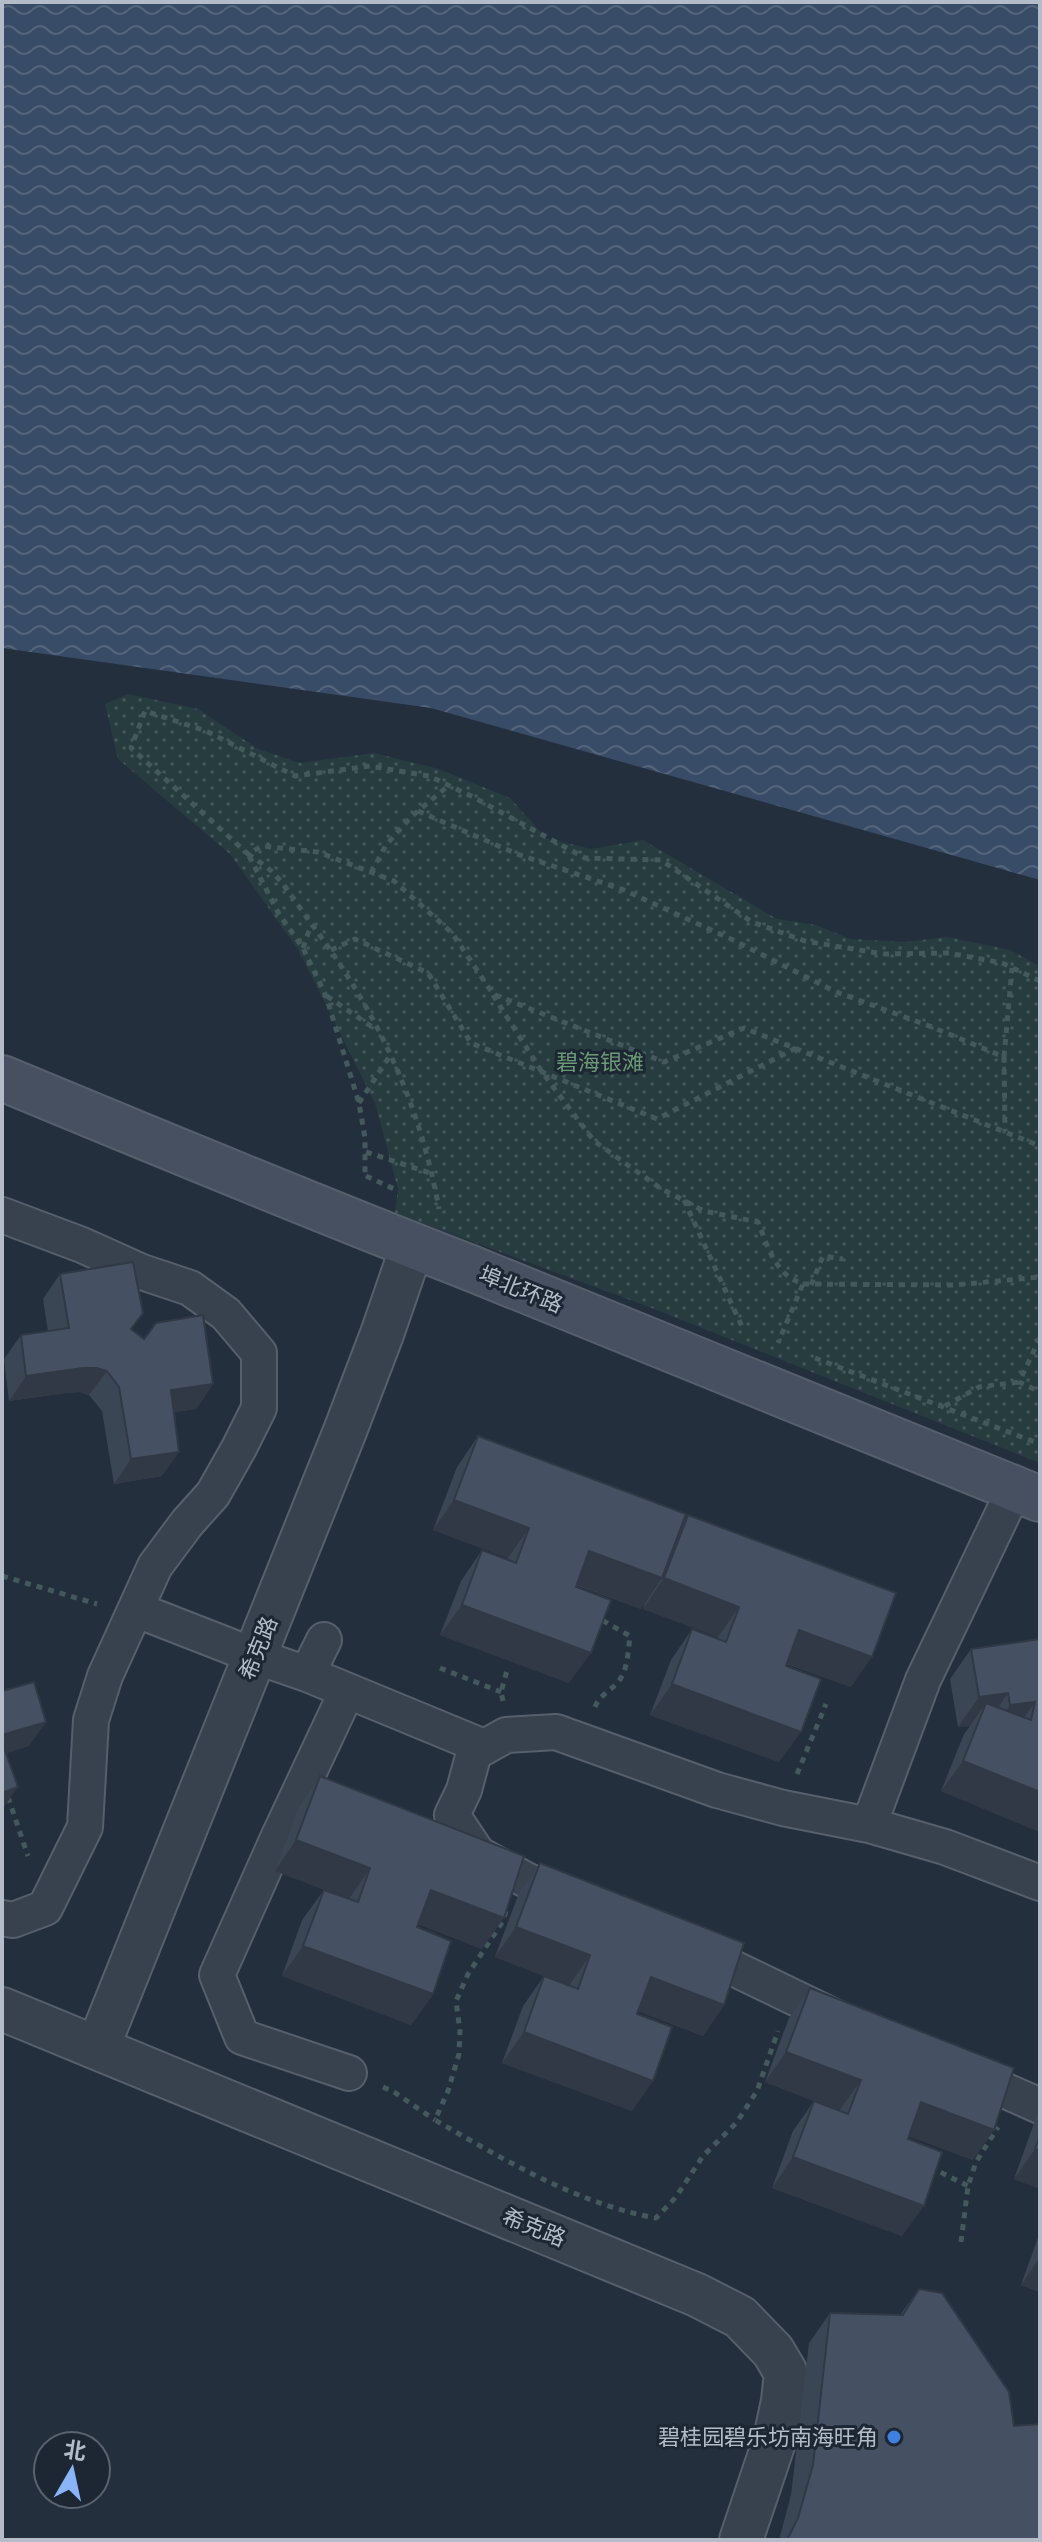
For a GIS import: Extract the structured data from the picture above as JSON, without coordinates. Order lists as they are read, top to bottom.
{
  "streets": {
    "main road": ["埠北环路"],
    "street": ["希克路"]
  },
  "crossings": [
    ["埠北环路", "希克路"]
  ],
  "parks": ["碧海银滩"],
  "places": ["碧桂园·碧乐坊南海旺角"],
  "north": "top"
}
